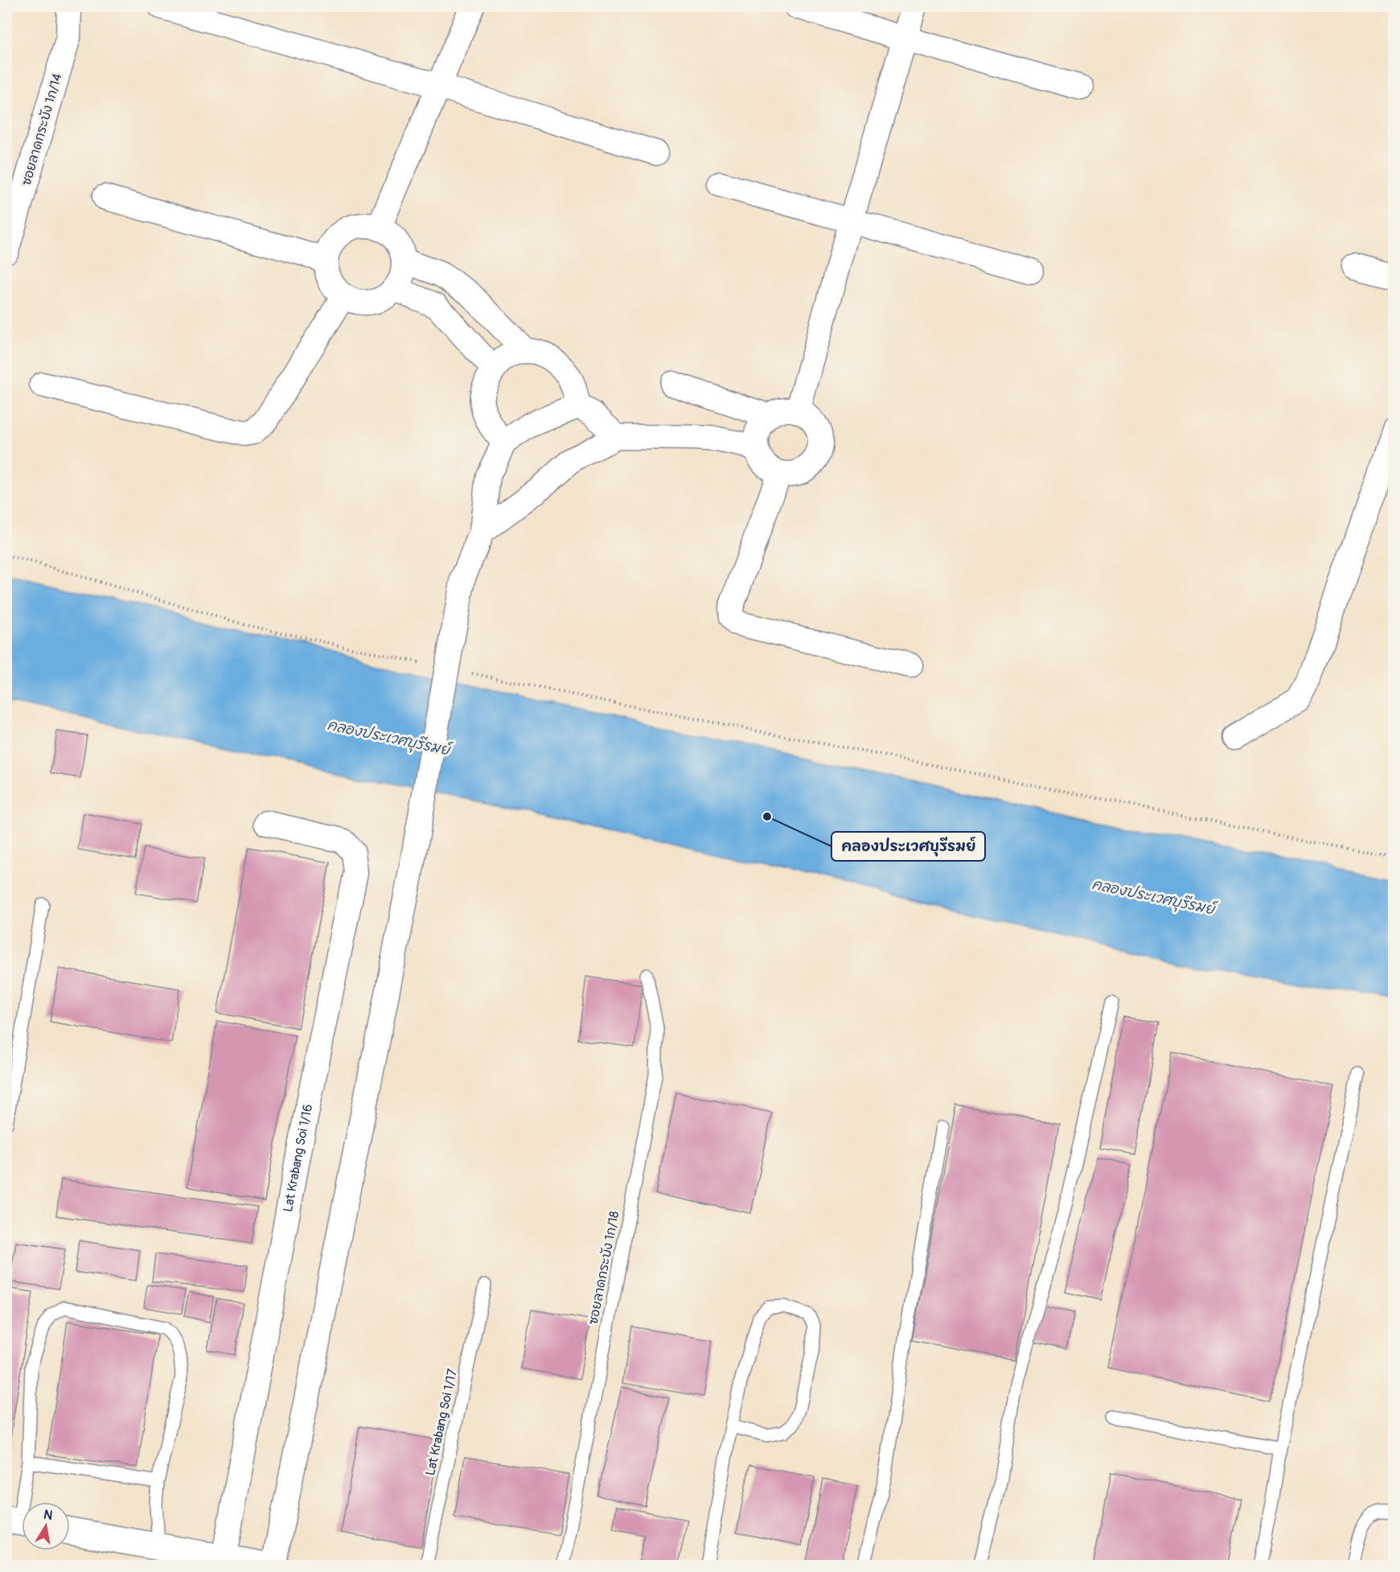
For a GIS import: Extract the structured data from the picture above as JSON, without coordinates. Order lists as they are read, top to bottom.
{
  "streets": {
    "street": ["ซอยลาดกระบัง 1ก/14", "Lat Krabang Soi 1/16"],
    "lane": ["ซอยลาดกระบัง 1ก/18", "Lat Krabang Soi 1/17"]
  },
  "water": ["คลองประเวศบุรีรมย์"],
  "places": ["คลองประเวศบุรีรมย์"],
  "north": "top"
}
